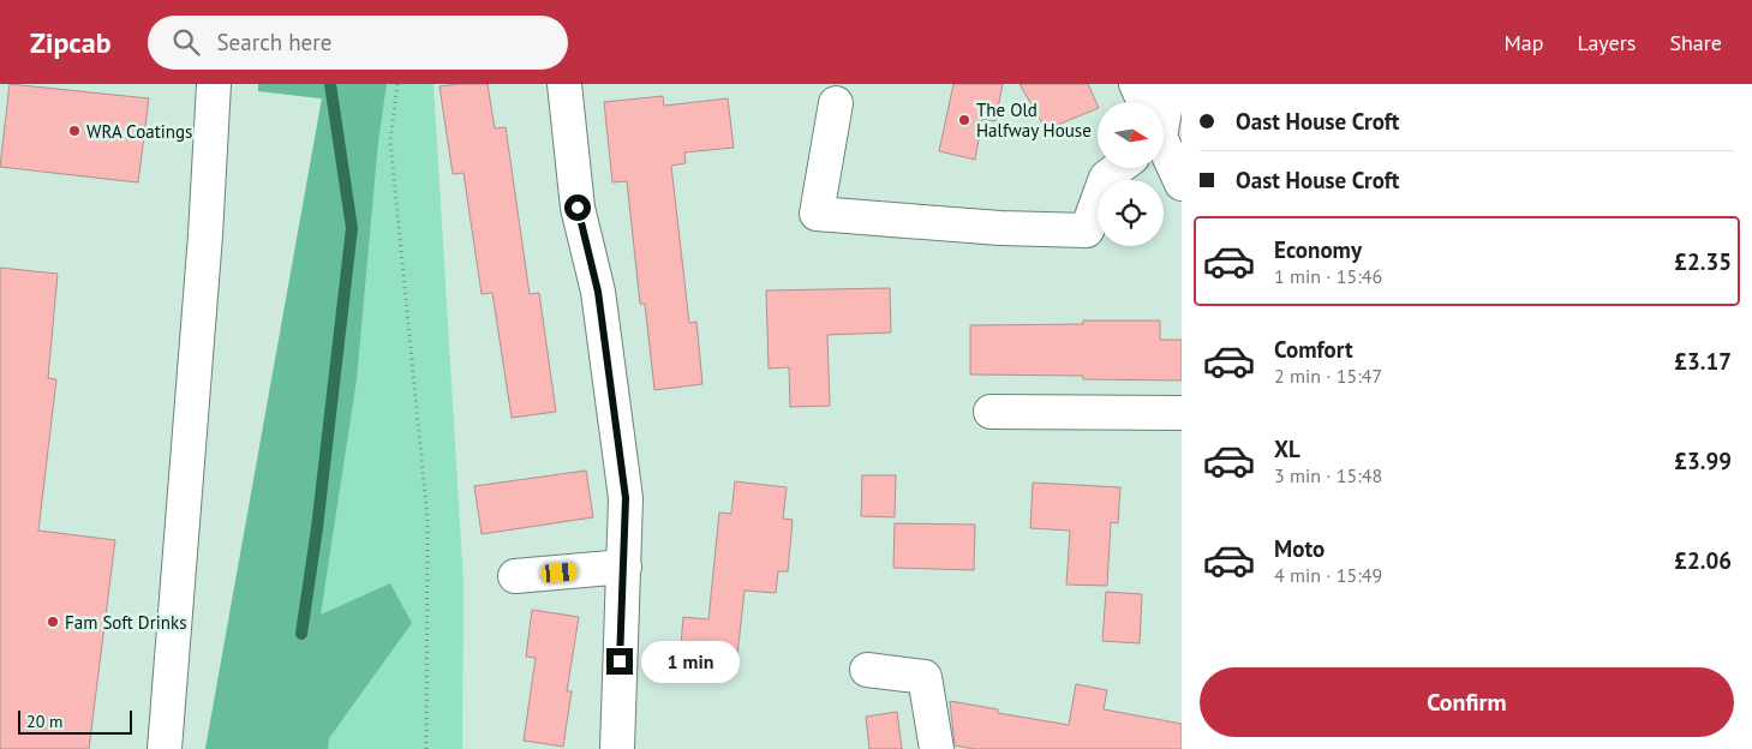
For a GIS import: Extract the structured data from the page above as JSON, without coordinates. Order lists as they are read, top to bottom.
{
  "places": ["The Old Halfway House", "WRA Coatings", "Fam Soft Drinks"],
  "scale_bar": "20 m",
  "north": "right",
  "page": {
    "header": "Zipcab",
    "search": "Search here",
    "nav": ["Map", "Layers", "Share"],
    "banner": ["Oast House Croft", "Oast House Croft"],
    "list": [
      {
        "name": "Economy",
        "note": "1 min · 15:46",
        "value": "£2.35"
      },
      {
        "name": "Comfort",
        "note": "2 min · 15:47",
        "value": "£3.17"
      },
      {
        "name": "XL",
        "note": "3 min · 15:48",
        "value": "£3.99"
      },
      {
        "name": "Moto",
        "note": "4 min · 15:49",
        "value": "£2.06"
      }
    ],
    "bubble": "1 min",
    "buttons": "Confirm",
    "scale": "20 m"
  }
}
